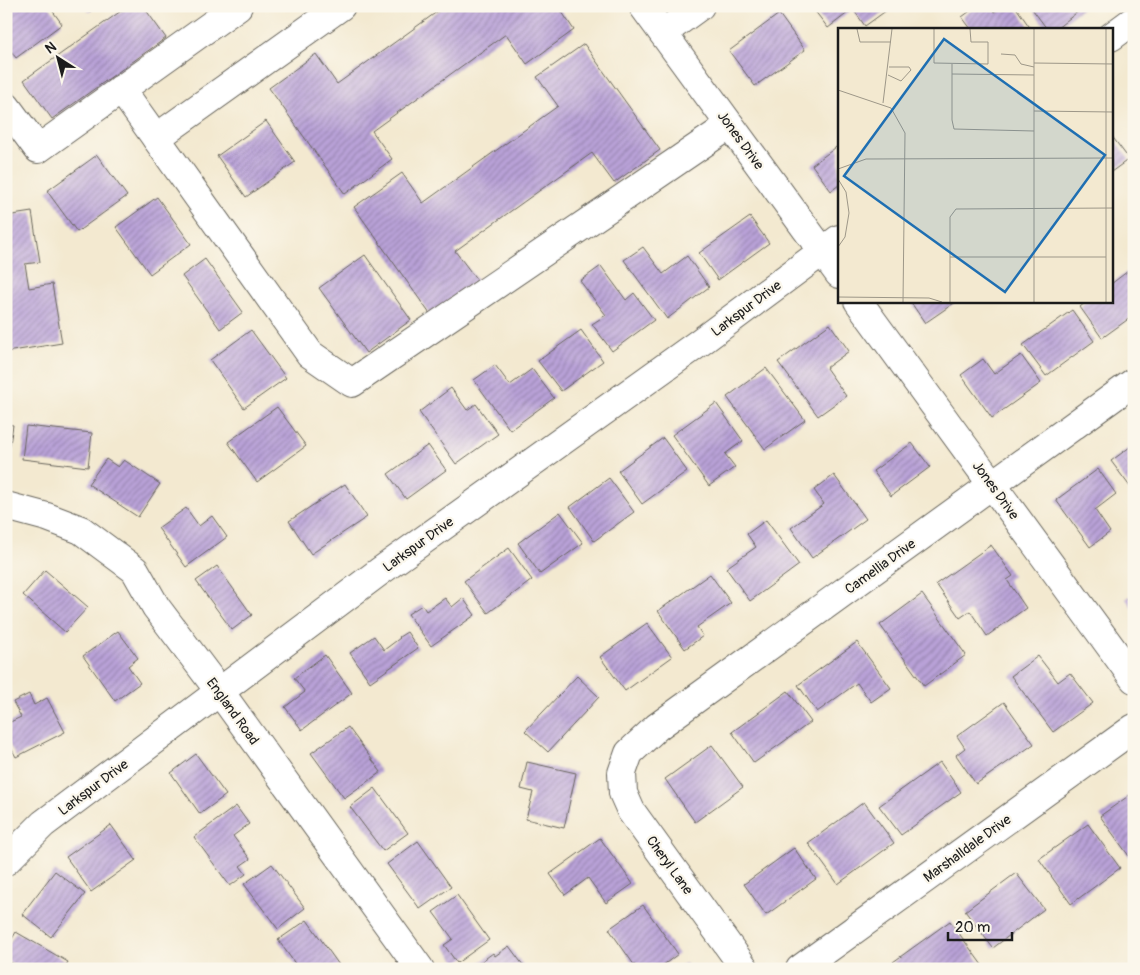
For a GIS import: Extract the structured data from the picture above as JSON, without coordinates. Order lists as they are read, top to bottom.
{
  "streets": {
    "street": [
      "Jones Drive",
      "Larkspur Drive",
      "Camellia Drive",
      "England Road",
      "Marshalldale Drive",
      "Cheryl Lane"
    ]
  },
  "crossings": [
    ["Jones Drive", "Larkspur Drive"],
    ["Jones Drive", "Camellia Drive"],
    ["Larkspur Drive", "England Road"],
    ["Camellia Drive", "Cheryl Lane"]
  ],
  "scale_bar": "20 m",
  "north": "top left"
}
